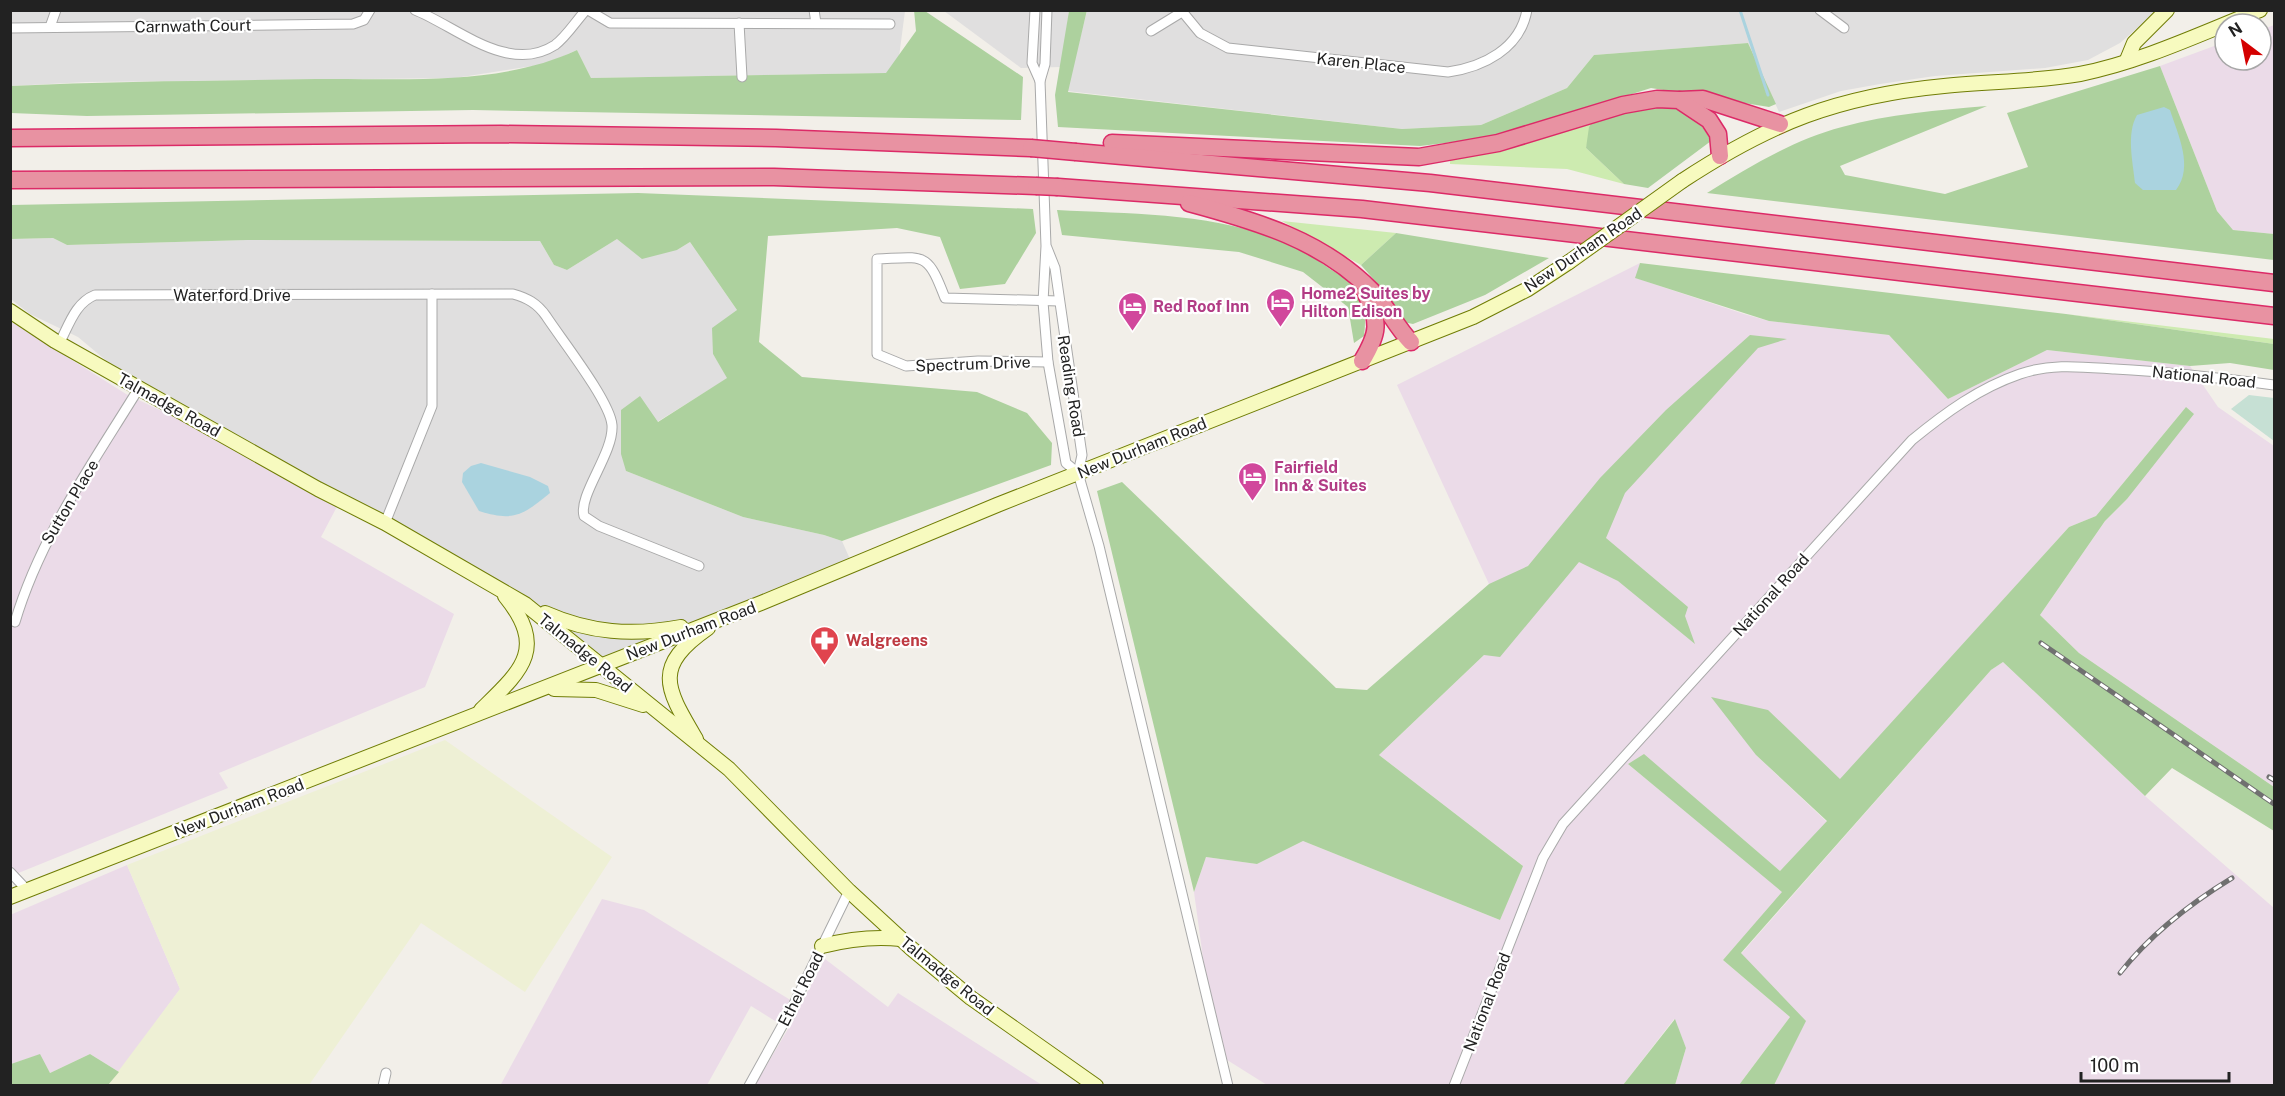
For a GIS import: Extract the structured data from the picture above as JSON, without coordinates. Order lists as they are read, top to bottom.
{
  "streets": {
    "main road": ["New Durham Road", "Talmadge Road"],
    "street": [
      "Carnwath Court",
      "Karen Place",
      "Waterford Drive",
      "Spectrum Drive",
      "National Road",
      "Reading Road",
      "Sutton Place",
      "Ethel Road"
    ]
  },
  "crossings": [
    ["New Durham Road", "Reading Road"],
    ["New Durham Road", "Talmadge Road"],
    ["Waterford Drive", "Talmadge Road"],
    ["Spectrum Drive", "Reading Road"],
    ["Talmadge Road", "Sutton Place"],
    ["Talmadge Road", "Ethel Road"]
  ],
  "places": {
    "hotel": ["Home2 Suites by Hilton Edison", "Red Roof Inn", "Fairfield Inn & Suites"],
    "pharmacy": ["Walgreens"]
  },
  "scale_bar": "100 m",
  "north": "top left"
}
